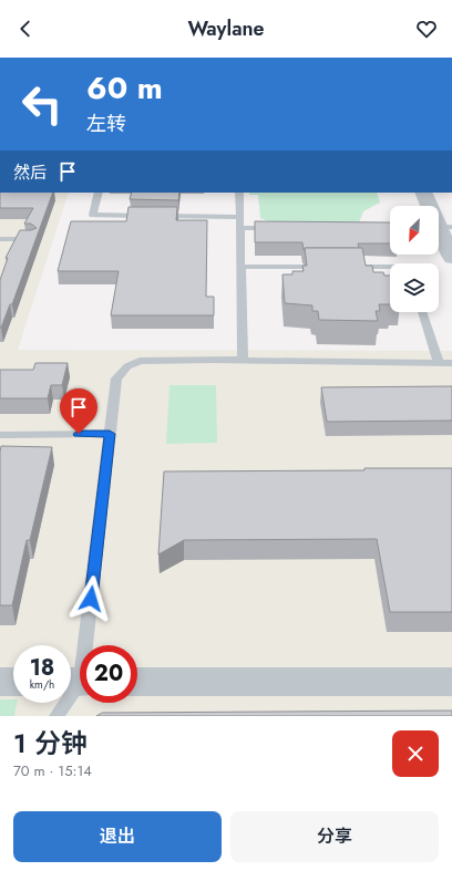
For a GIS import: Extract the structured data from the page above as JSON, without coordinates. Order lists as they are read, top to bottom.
{
  "north": "bottom left",
  "page": {
    "header": "Waylane",
    "turn": ["60 m", "左转"],
    "then": "然后",
    "speed": "18 km/h",
    "limit": "20",
    "heading": ["1 分钟", "70 m · 15:14"],
    "buttons": ["退出", "分享"]
  }
}
